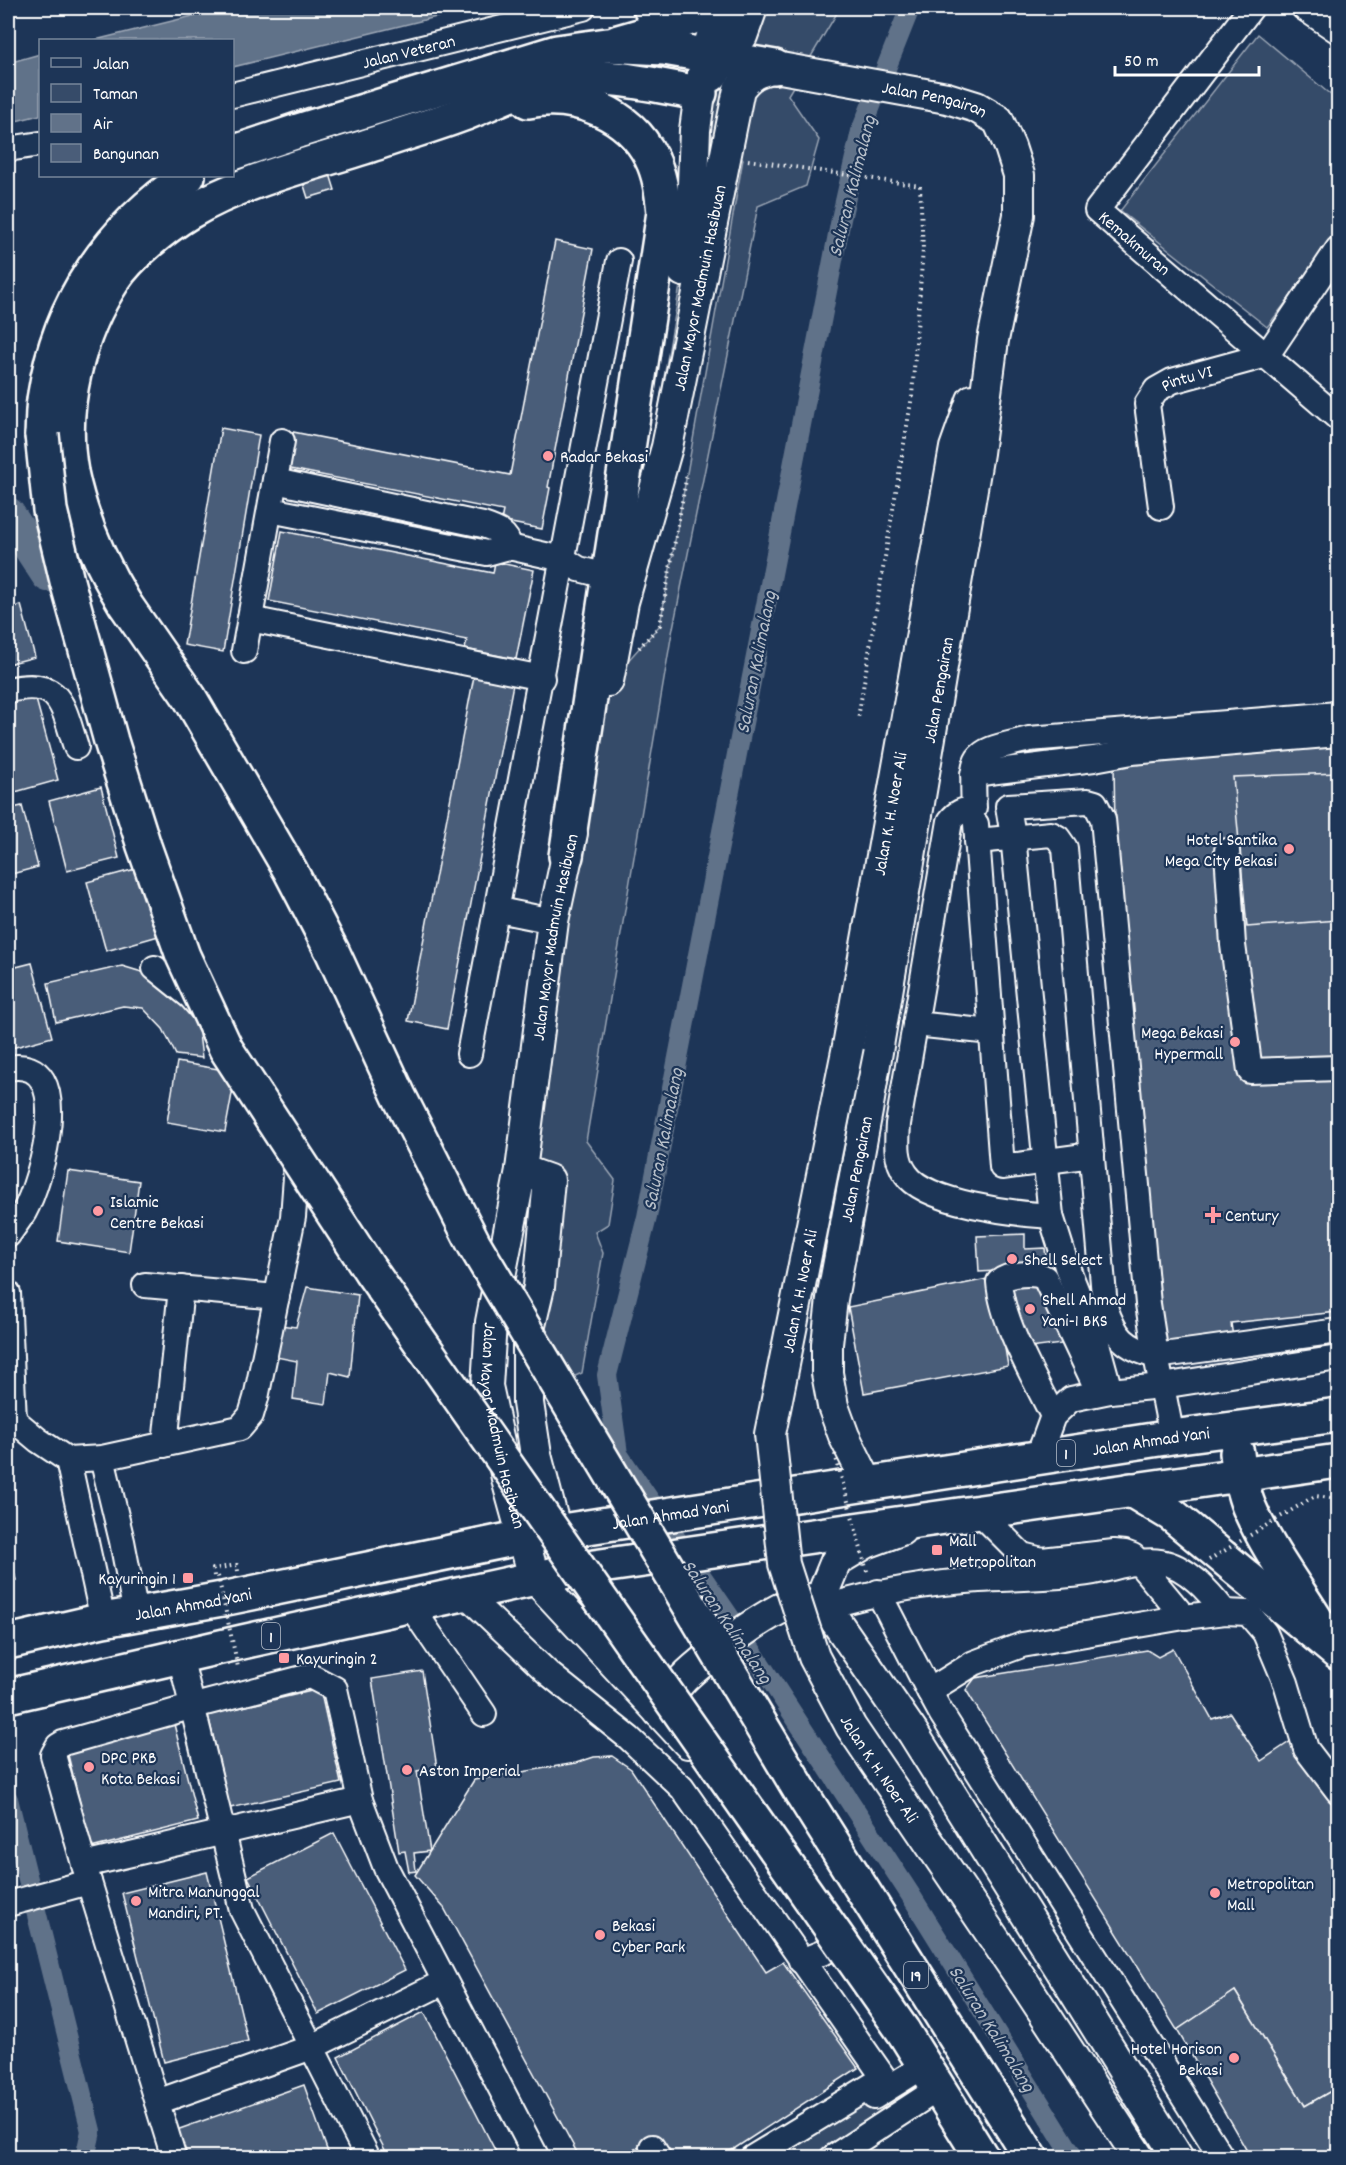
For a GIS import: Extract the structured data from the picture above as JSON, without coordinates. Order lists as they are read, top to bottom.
{
  "streets": {
    "highway": ["Jalan Ahmad Yani", "1", "19"],
    "main road": ["Jalan Pengairan", "Jalan Mayor Madmuin Hasibuan", "Jalan K. H. Noer Ali"],
    "street": ["Jalan Veteran", "Kemakmuran", "Pintu VI"]
  },
  "crossings": [
    ["Jalan Pengairan", "Jalan Mayor Madmuin Hasibuan"],
    ["Jalan Pengairan", "Jalan K. H. Noer Ali"],
    ["Jalan Pengairan", "Jalan Ahmad Yani"],
    ["Kemakmuran", "Pintu VI"],
    ["Jalan Mayor Madmuin Hasibuan", "Jalan Ahmad Yani"],
    ["Jalan Mayor Madmuin Hasibuan", "1"],
    ["Jalan Mayor Madmuin Hasibuan", "19"]
  ],
  "water": ["Saluran Kalimalang"],
  "places": {
    "other": [
      "Radar Bekasi",
      "Hotel Santika Mega City Bekasi",
      "Mega Bekasi Hypermall",
      "Islamic Centre Bekasi",
      "Shell Select",
      "Shell Ahmad Yani-1 BKS",
      "DPC PKB Kota Bekasi",
      "Aston Imperial",
      "Metropolitan Mall",
      "Mitra Manunggal Mandiri, PT.",
      "Bekasi Cyber Park",
      "Hotel Horison Bekasi"
    ],
    "health": ["Century"],
    "transit": ["Mall Metropolitan", "Kayuringin 1", "Kayuringin 2"]
  },
  "legend": [
    "Jalan",
    "Taman",
    "Air",
    "Bangunan"
  ],
  "scale_bar": "50 m"
}
